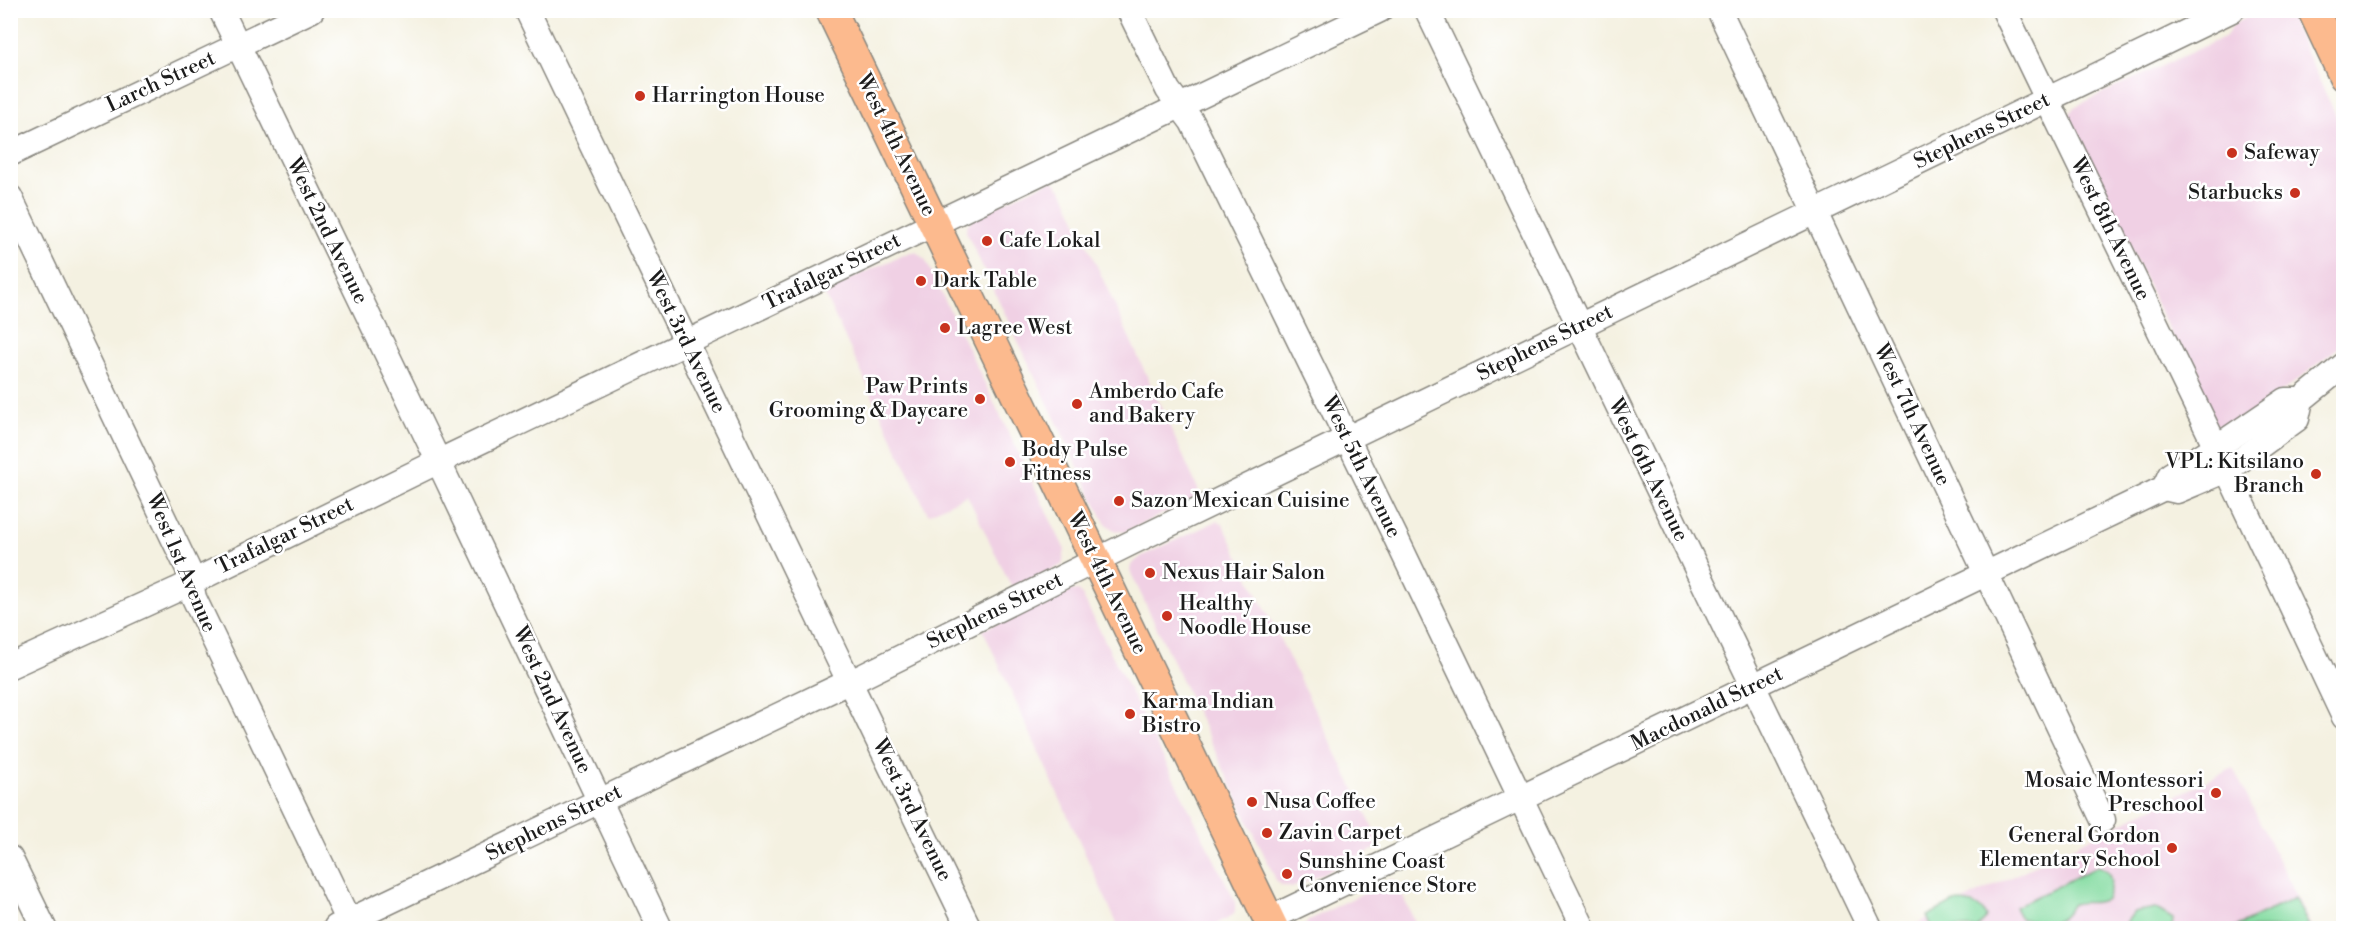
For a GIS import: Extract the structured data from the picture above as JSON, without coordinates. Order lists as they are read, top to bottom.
{
  "streets": {
    "main road": ["West 4th Avenue"],
    "street": [
      "Larch Street",
      "Stephens Street",
      "West 8th Avenue",
      "West 2nd Avenue",
      "Trafalgar Street",
      "West 3rd Avenue",
      "West 7th Avenue",
      "West 5th Avenue",
      "West 6th Avenue",
      "West 1st Avenue",
      "Macdonald Street"
    ]
  },
  "crossings": [
    ["Larch Street", "West 2nd Avenue"],
    ["Stephens Street", "West 4th Avenue"],
    ["Stephens Street", "West 8th Avenue"],
    ["Stephens Street", "West 2nd Avenue"],
    ["Stephens Street", "West 3rd Avenue"],
    ["Stephens Street", "West 7th Avenue"],
    ["Stephens Street", "West 5th Avenue"],
    ["Stephens Street", "West 6th Avenue"],
    ["Stephens Street", "West 1st Avenue"],
    ["West 4th Avenue", "Trafalgar Street"],
    ["West 4th Avenue", "Macdonald Street"],
    ["West 8th Avenue", "Macdonald Street"],
    ["West 2nd Avenue", "Trafalgar Street"],
    ["Trafalgar Street", "West 3rd Avenue"],
    ["Trafalgar Street", "West 5th Avenue"],
    ["Trafalgar Street", "West 1st Avenue"],
    ["West 7th Avenue", "Macdonald Street"],
    ["West 5th Avenue", "Macdonald Street"],
    ["West 6th Avenue", "Macdonald Street"]
  ],
  "places": [
    "Harrington House",
    "Safeway",
    "Starbucks",
    "Cafe Lokal",
    "Dark Table",
    "Lagree West",
    "Paw Prints Grooming & Daycare",
    "Amberdo Cafe and Bakery",
    "Body Pulse Fitness",
    "VPL: Kitsilano Branch",
    "Sazon Mexican Cuisine",
    "Nexus Hair Salon",
    "Healthy Noodle House",
    "Karma Indian Bistro",
    "Mosaic Montessori Preschool",
    "Nusa Coffee",
    "Zavin Carpet",
    "General Gordon Elementary School",
    "Sunshine Coast Convenience Store"
  ]
}
